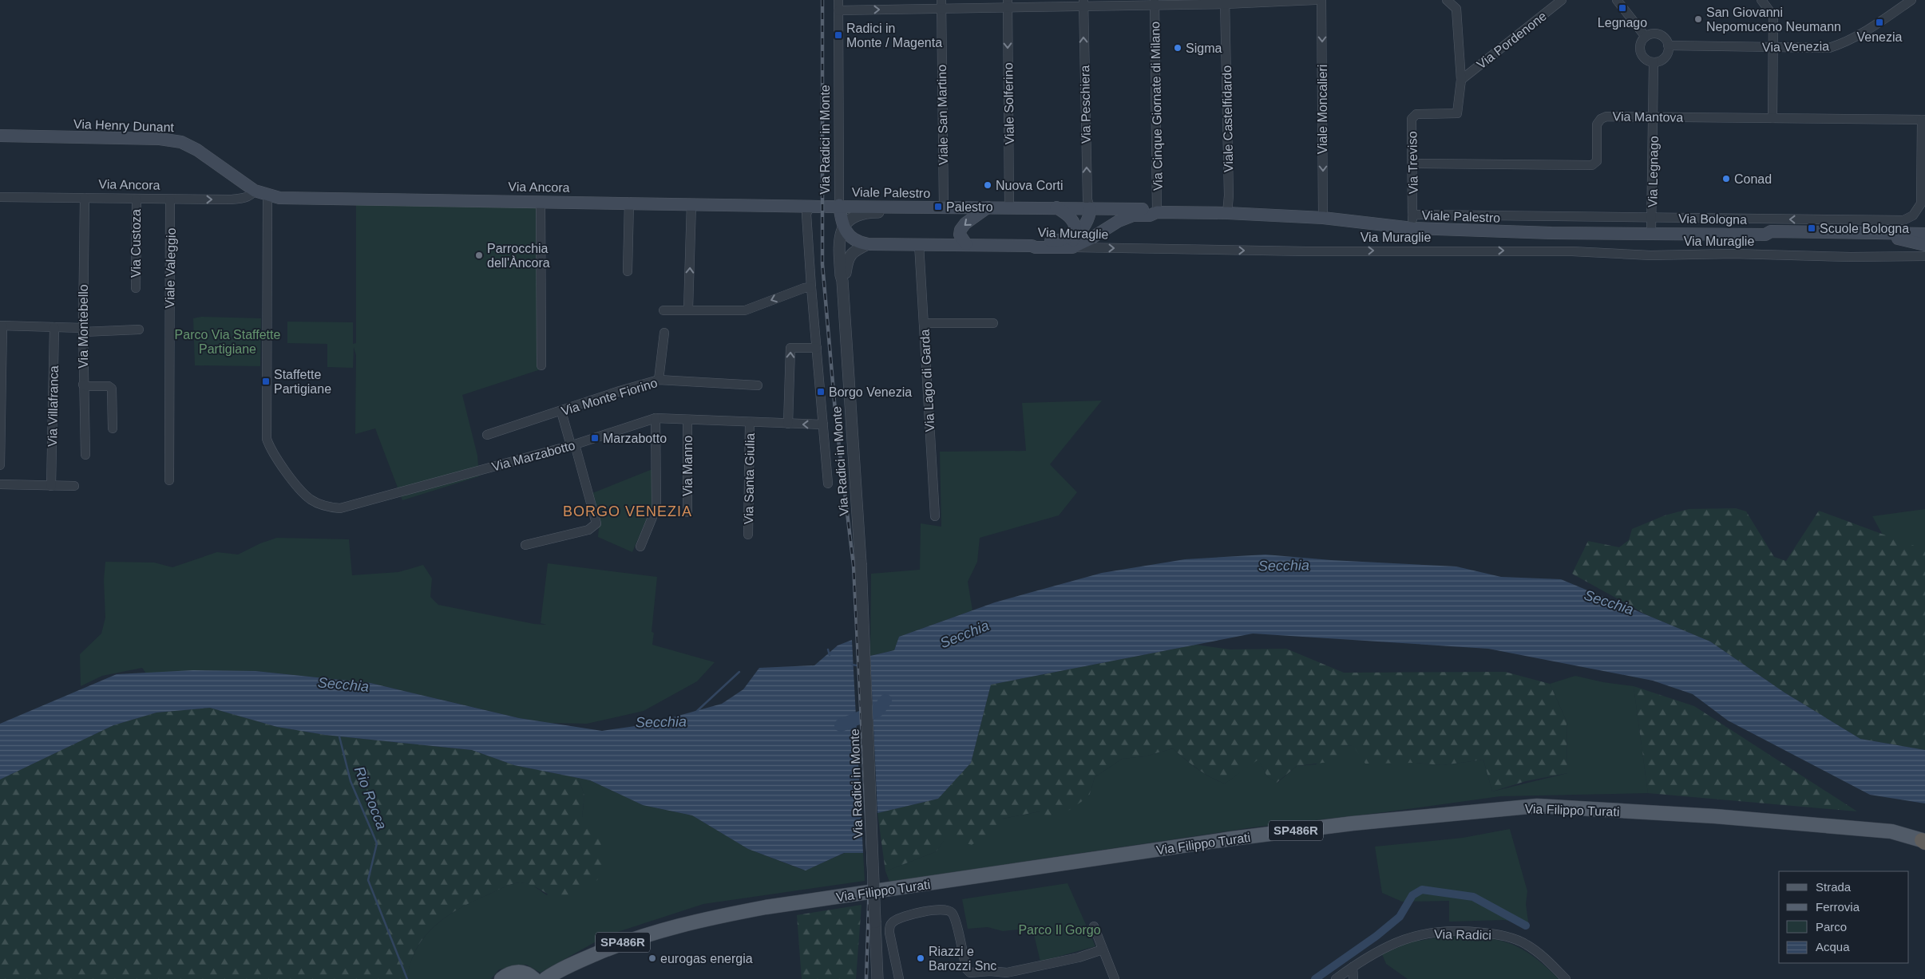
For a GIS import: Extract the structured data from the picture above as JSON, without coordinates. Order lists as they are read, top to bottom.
{
  "streets": {
    "main road": [
      "Via Henry Dunant",
      "Via Radici in Monte",
      "Via Ancora",
      "Viale Palestro",
      "Via Muraglie",
      "Via Filippo Turati",
      "SP486R"
    ],
    "street": [
      "Via Pordenone",
      "Via Venezia",
      "Viale Solferino",
      "Via Peschiera",
      "Via Cinque Giornate di Milano",
      "Viale Moncalieri",
      "Viale San Martino",
      "Via Mantova",
      "Viale Castelfidardo",
      "Via Treviso",
      "Via Legnago",
      "Via Bologna",
      "Via Custoza",
      "Viale Valeggio",
      "Via Montebello",
      "Via Lago di Garda",
      "Via Monte Fiorino",
      "Via Villafranca",
      "Via Marzabotto",
      "Via Manno",
      "Via Santa Giulia",
      "Via Radici"
    ]
  },
  "crossings": [
    ["Via Pordenone", "Via Treviso"],
    ["Via Venezia", "Via Legnago"],
    ["Viale Solferino", "Viale Palestro"],
    ["Via Peschiera", "Viale Palestro"],
    ["Via Cinque Giornate di Milano", "Viale Palestro"],
    ["Viale Moncalieri", "Viale Palestro"],
    ["Viale San Martino", "Viale Palestro"],
    ["Via Mantova", "Via Treviso"],
    ["Via Mantova", "Via Legnago"],
    ["Via Mantova", "Via Bologna"],
    ["Viale Castelfidardo", "Viale Palestro"],
    ["Via Henry Dunant", "Via Ancora"],
    ["Via Henry Dunant", "Via Marzabotto"],
    ["Via Radici in Monte", "Viale Palestro"],
    ["Via Radici in Monte", "Via Muraglie"],
    ["Via Treviso", "Viale Palestro"],
    ["Via Treviso", "Via Bologna"],
    ["Via Legnago", "Viale Palestro"],
    ["Via Legnago", "Via Bologna"],
    ["Via Ancora", "Viale Palestro"],
    ["Via Ancora", "Via Custoza"],
    ["Via Ancora", "Viale Valeggio"],
    ["Via Ancora", "Via Montebello"],
    ["Via Ancora", "Via Marzabotto"],
    ["Viale Palestro", "Via Muraglie"],
    ["Via Muraglie", "Via Lago di Garda"],
    ["Via Marzabotto", "Via Manno"],
    ["Via Marzabotto", "Via Santa Giulia"]
  ],
  "one_way": [
    "Viale Solferino",
    "Via Peschiera",
    "Viale Moncalieri",
    "Via Muraglie"
  ],
  "districts": ["BORGO VENEZIA"],
  "water": ["Secchia", "Rio Rocca"],
  "parks": ["Parco Via Staffette Partigiane", "Parco Il Gorgo"],
  "places": {
    "transit": [
      "Legnago",
      "Venezia",
      "Radici in Monte / Magenta",
      "Palestro",
      "Scuole Bologna",
      "Staffette Partigiane",
      "Borgo Venezia",
      "Marzabotto"
    ],
    "other": [
      "San Giovanni Nepomuceno Neumann",
      "Sigma",
      "Conad",
      "Nuova Corti",
      "Parrocchia dell'Àncora",
      "eurogas energia",
      "Riazzi e Barozzi Snc"
    ]
  },
  "legend": [
    "Strada",
    "Ferrovia",
    "Parco",
    "Acqua"
  ]
}
